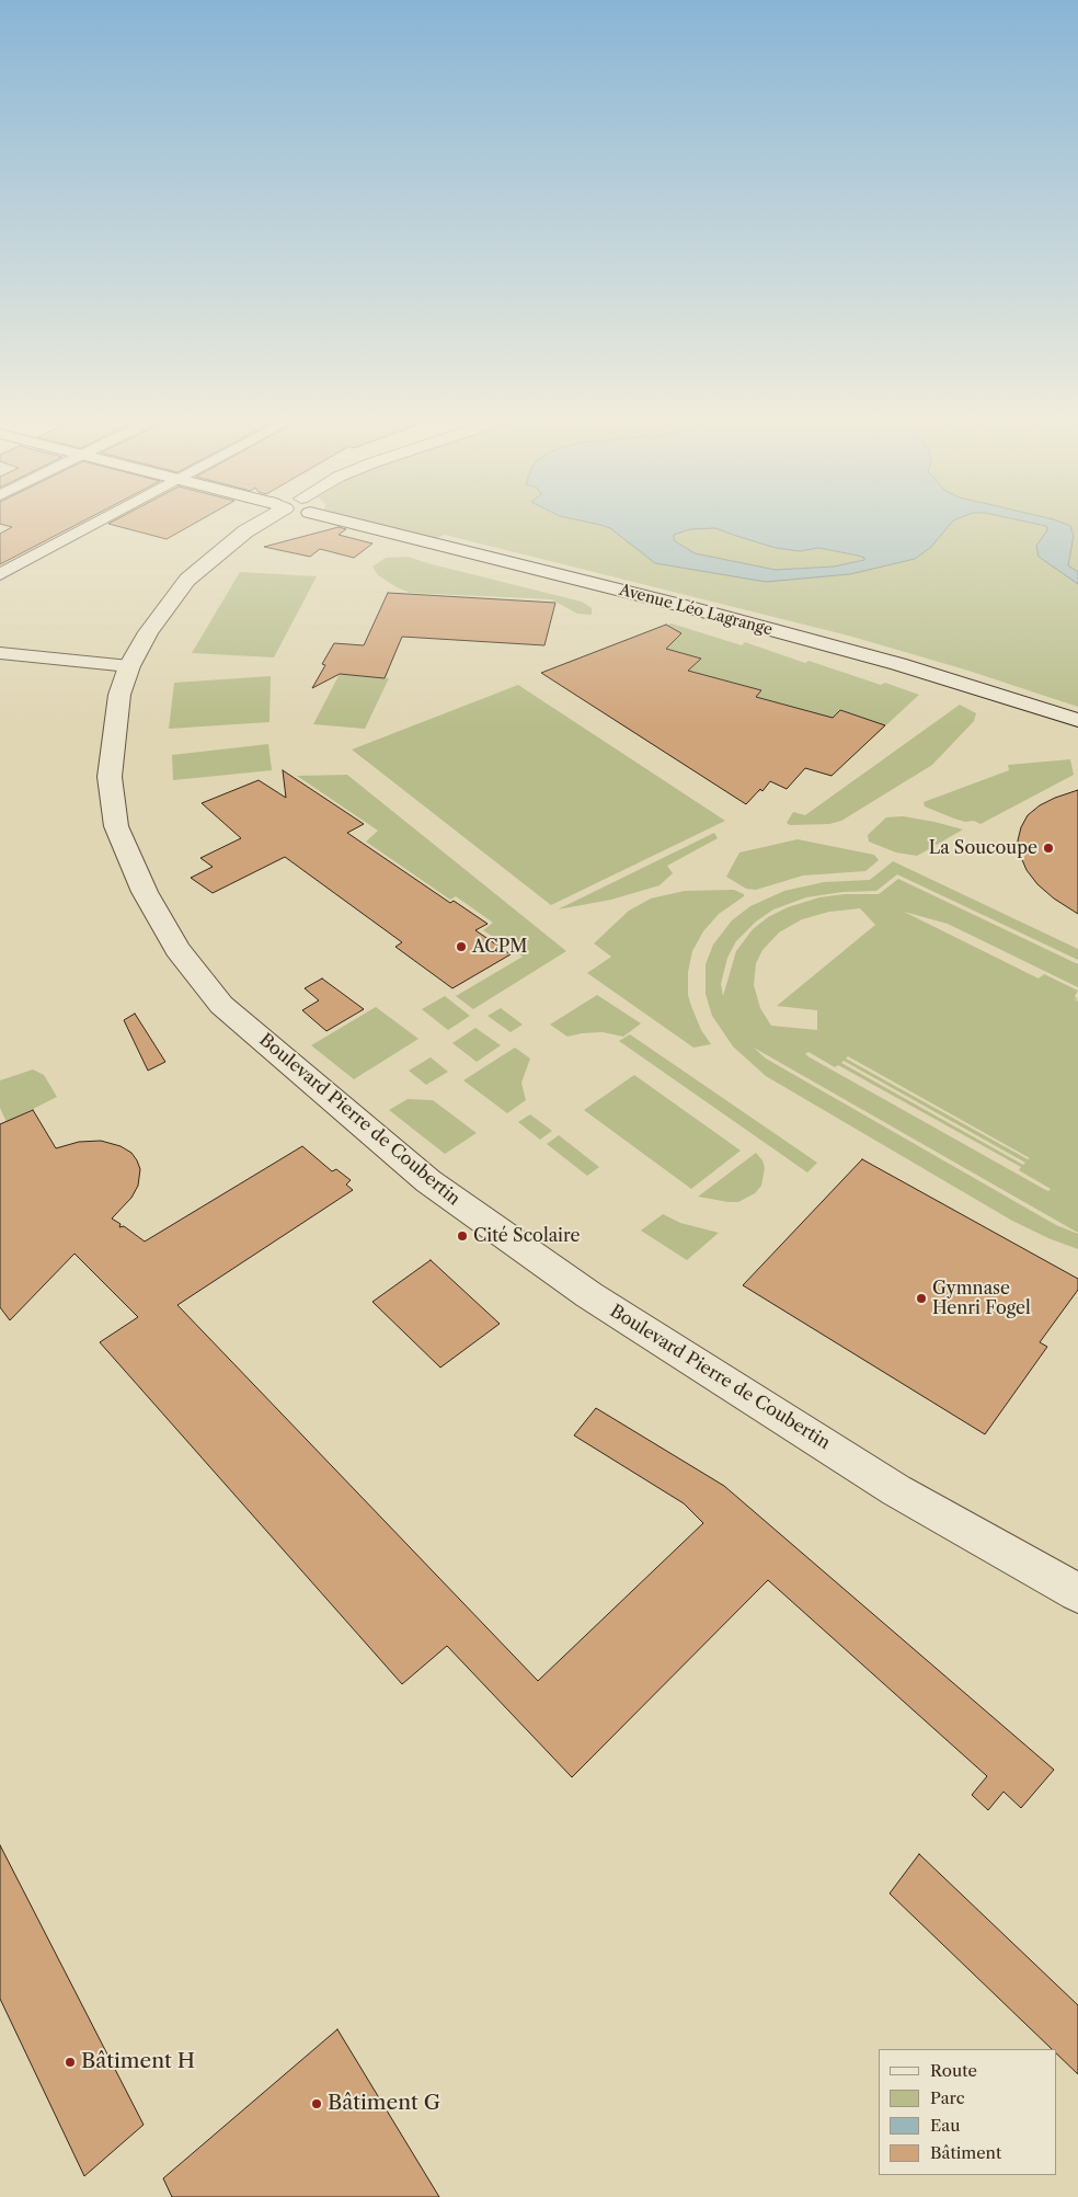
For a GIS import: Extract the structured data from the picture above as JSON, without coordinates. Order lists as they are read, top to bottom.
{
  "streets": {
    "street": ["Avenue Léo Lagrange", "Boulevard Pierre de Coubertin"]
  },
  "places": [
    "La Soucoupe",
    "ACPM",
    "Cité Scolaire",
    "Gymnase Henri Fogel",
    "Bâtiment H",
    "Bâtiment G"
  ],
  "legend": [
    "Route",
    "Parc",
    "Eau",
    "Bâtiment"
  ]
}
